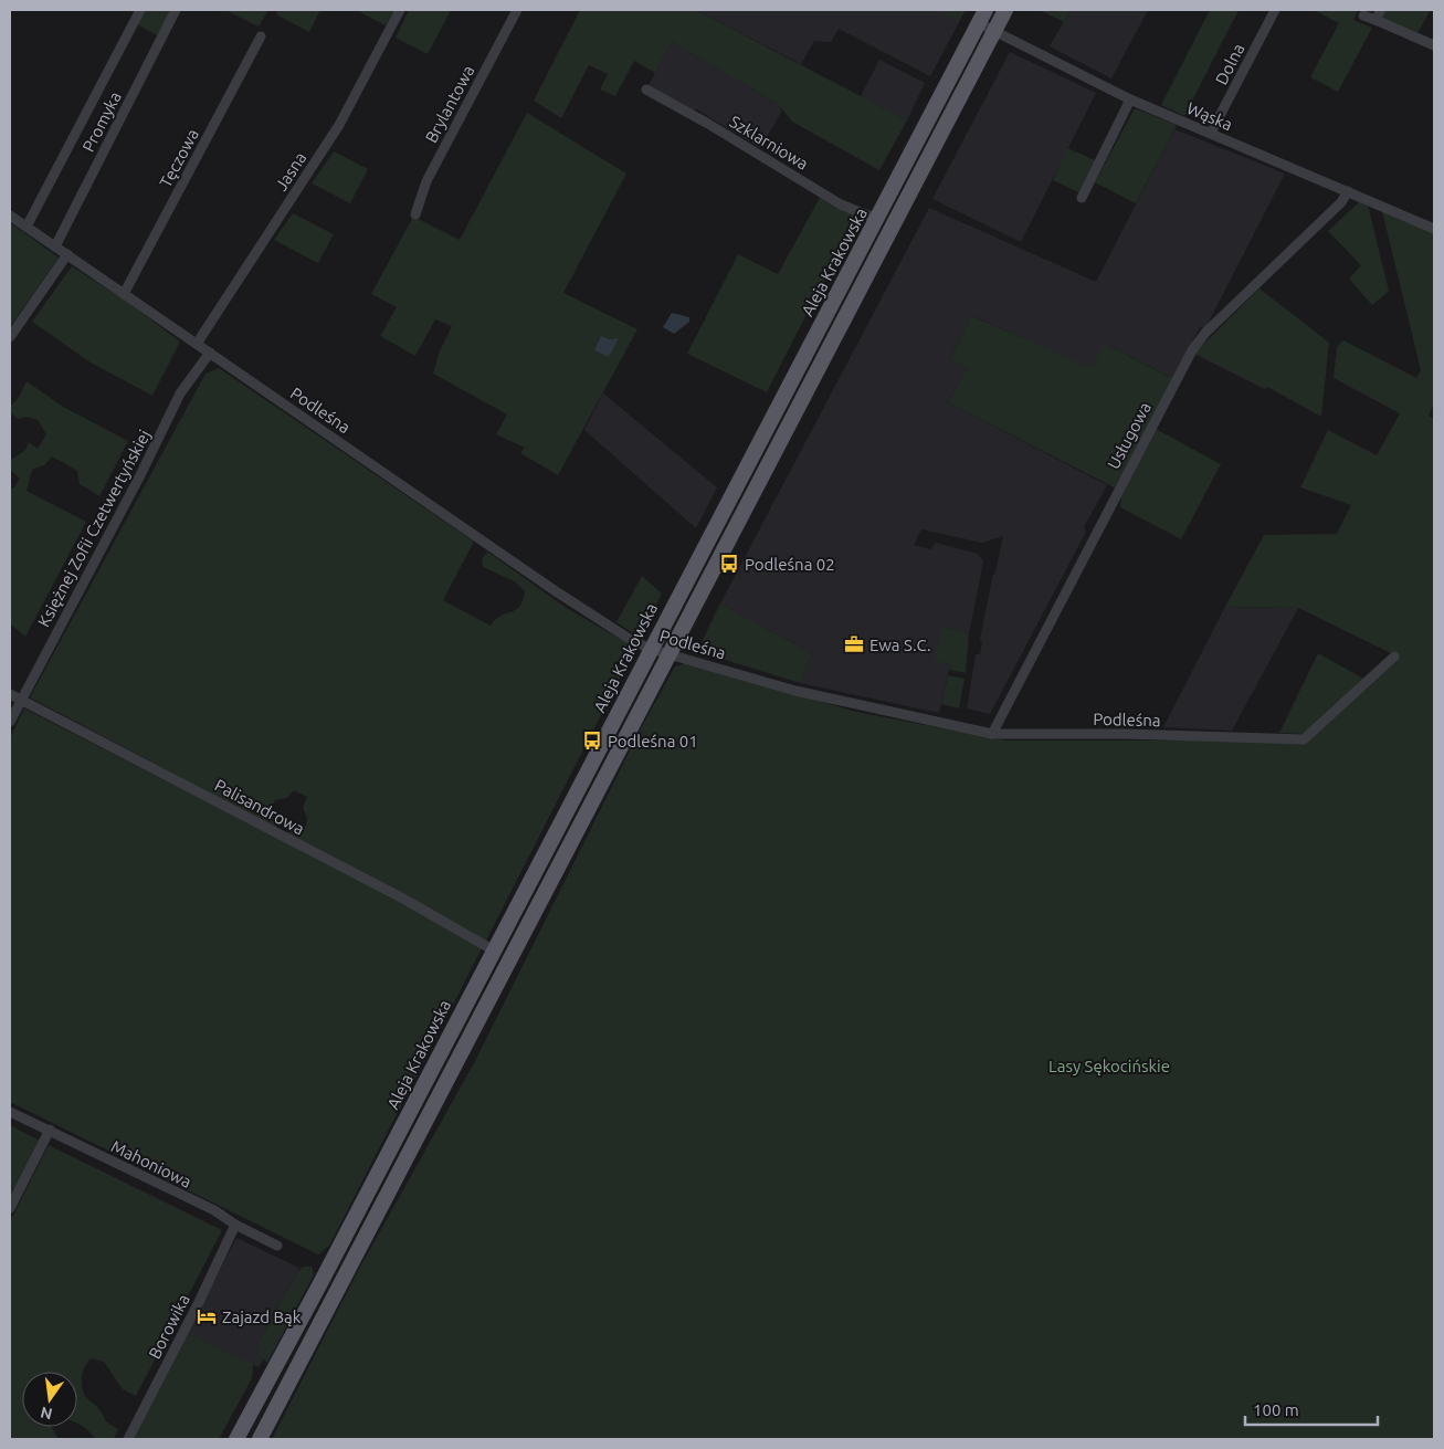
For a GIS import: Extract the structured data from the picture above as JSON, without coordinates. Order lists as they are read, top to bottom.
{
  "streets": {
    "main road": ["Aleja Krakowska"],
    "street": [
      "Dolna",
      "Brylantowa",
      "Wąska",
      "Promyka",
      "Szklarniowa",
      "Tęczowa",
      "Jasna",
      "Podleśna",
      "Usługowa",
      "Księżnej Zofii Czetwertyńskiej",
      "Palisandrowa",
      "Mahoniowa",
      "Borowika"
    ]
  },
  "crossings": [
    ["Dolna", "Wąska"],
    ["Wąska", "Aleja Krakowska"],
    ["Wąska", "Usługowa"],
    ["Promyka", "Podleśna"],
    ["Szklarniowa", "Aleja Krakowska"],
    ["Tęczowa", "Podleśna"],
    ["Jasna", "Podleśna"],
    ["Aleja Krakowska", "Podleśna"],
    ["Aleja Krakowska", "Palisandrowa"],
    ["Podleśna", "Usługowa"],
    ["Podleśna", "Księżnej Zofii Czetwertyńskiej"],
    ["Księżnej Zofii Czetwertyńskiej", "Palisandrowa"],
    ["Mahoniowa", "Borowika"]
  ],
  "parks": ["Lasy Sękocińskie"],
  "places": {
    "bus stop": ["Podleśna 02", "Podleśna 01"],
    "office": ["Ewa S.C."],
    "hotel": ["Zajazd Bąk"]
  },
  "scale_bar": "100 m",
  "north": "bottom"
}
